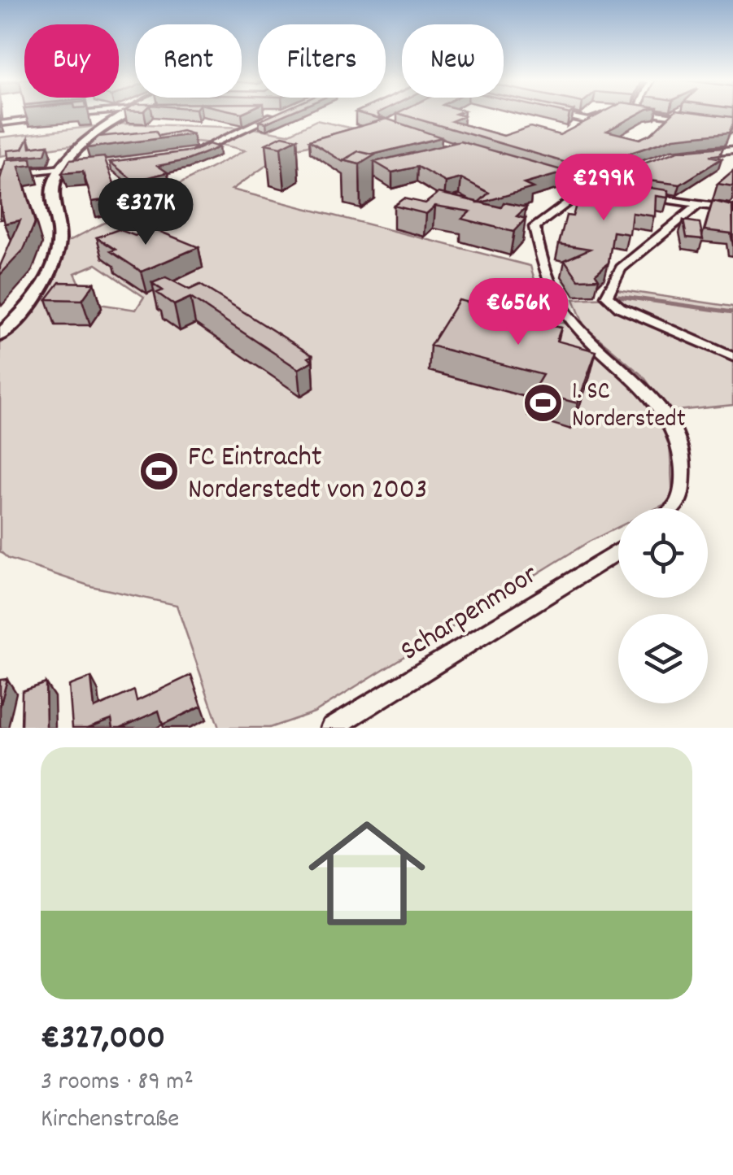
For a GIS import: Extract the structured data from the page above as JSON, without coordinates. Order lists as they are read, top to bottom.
{
  "streets": {
    "street": ["Scharpenmoor"]
  },
  "places": {
    "sports": ["1. SC Norderstedt", "FC Eintracht Norderstedt von 2003"]
  },
  "page": {
    "chip": [
      "Buy",
      "Rent",
      "Filters",
      "New"
    ],
    "price": ["€299K", "€327K", "€656K"],
    "list": [
      {
        "name": "€327,000",
        "note": "3 rooms · 89 m² · Kirchenstraße"
      }
    ]
  }
}
